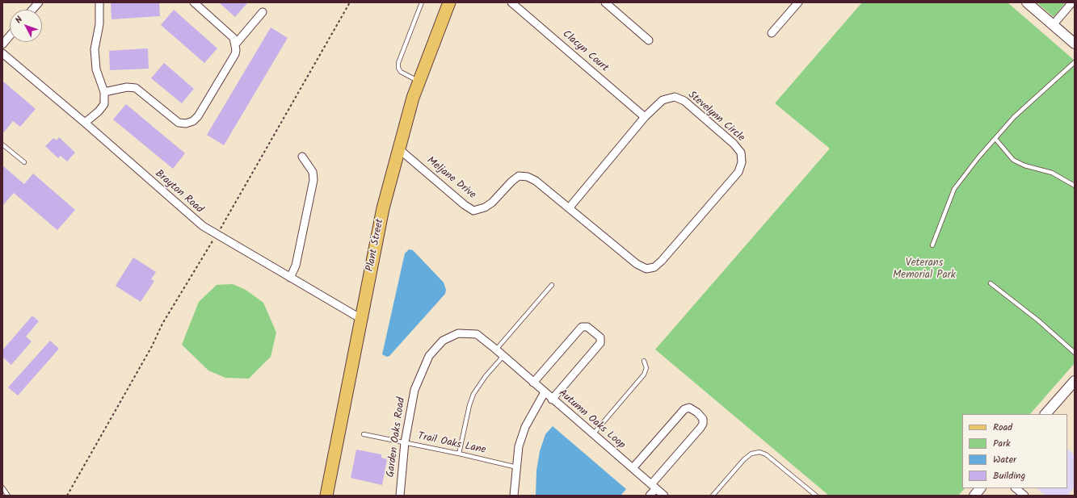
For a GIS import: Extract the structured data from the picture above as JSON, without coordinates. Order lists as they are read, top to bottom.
{
  "streets": {
    "main road": ["Plant Street"],
    "street": [
      "Clacyn Court",
      "Stevelynn Circle",
      "Meljane Drive",
      "Brayton Road",
      "Autumn Oaks Loop",
      "Garden Oaks Road"
    ],
    "lane": ["Trail Oaks Lane"]
  },
  "crossings": [
    ["Clacyn Court", "Stevelynn Circle"],
    ["Stevelynn Circle", "Meljane Drive"],
    ["Meljane Drive", "Plant Street"],
    ["Brayton Road", "Plant Street"],
    ["Autumn Oaks Loop", "Garden Oaks Road"],
    ["Autumn Oaks Loop", "Trail Oaks Lane"],
    ["Garden Oaks Road", "Trail Oaks Lane"]
  ],
  "parks": ["Veterans Memorial Park"],
  "legend": [
    "Road",
    "Park",
    "Water",
    "Building"
  ],
  "north": "top left"
}
